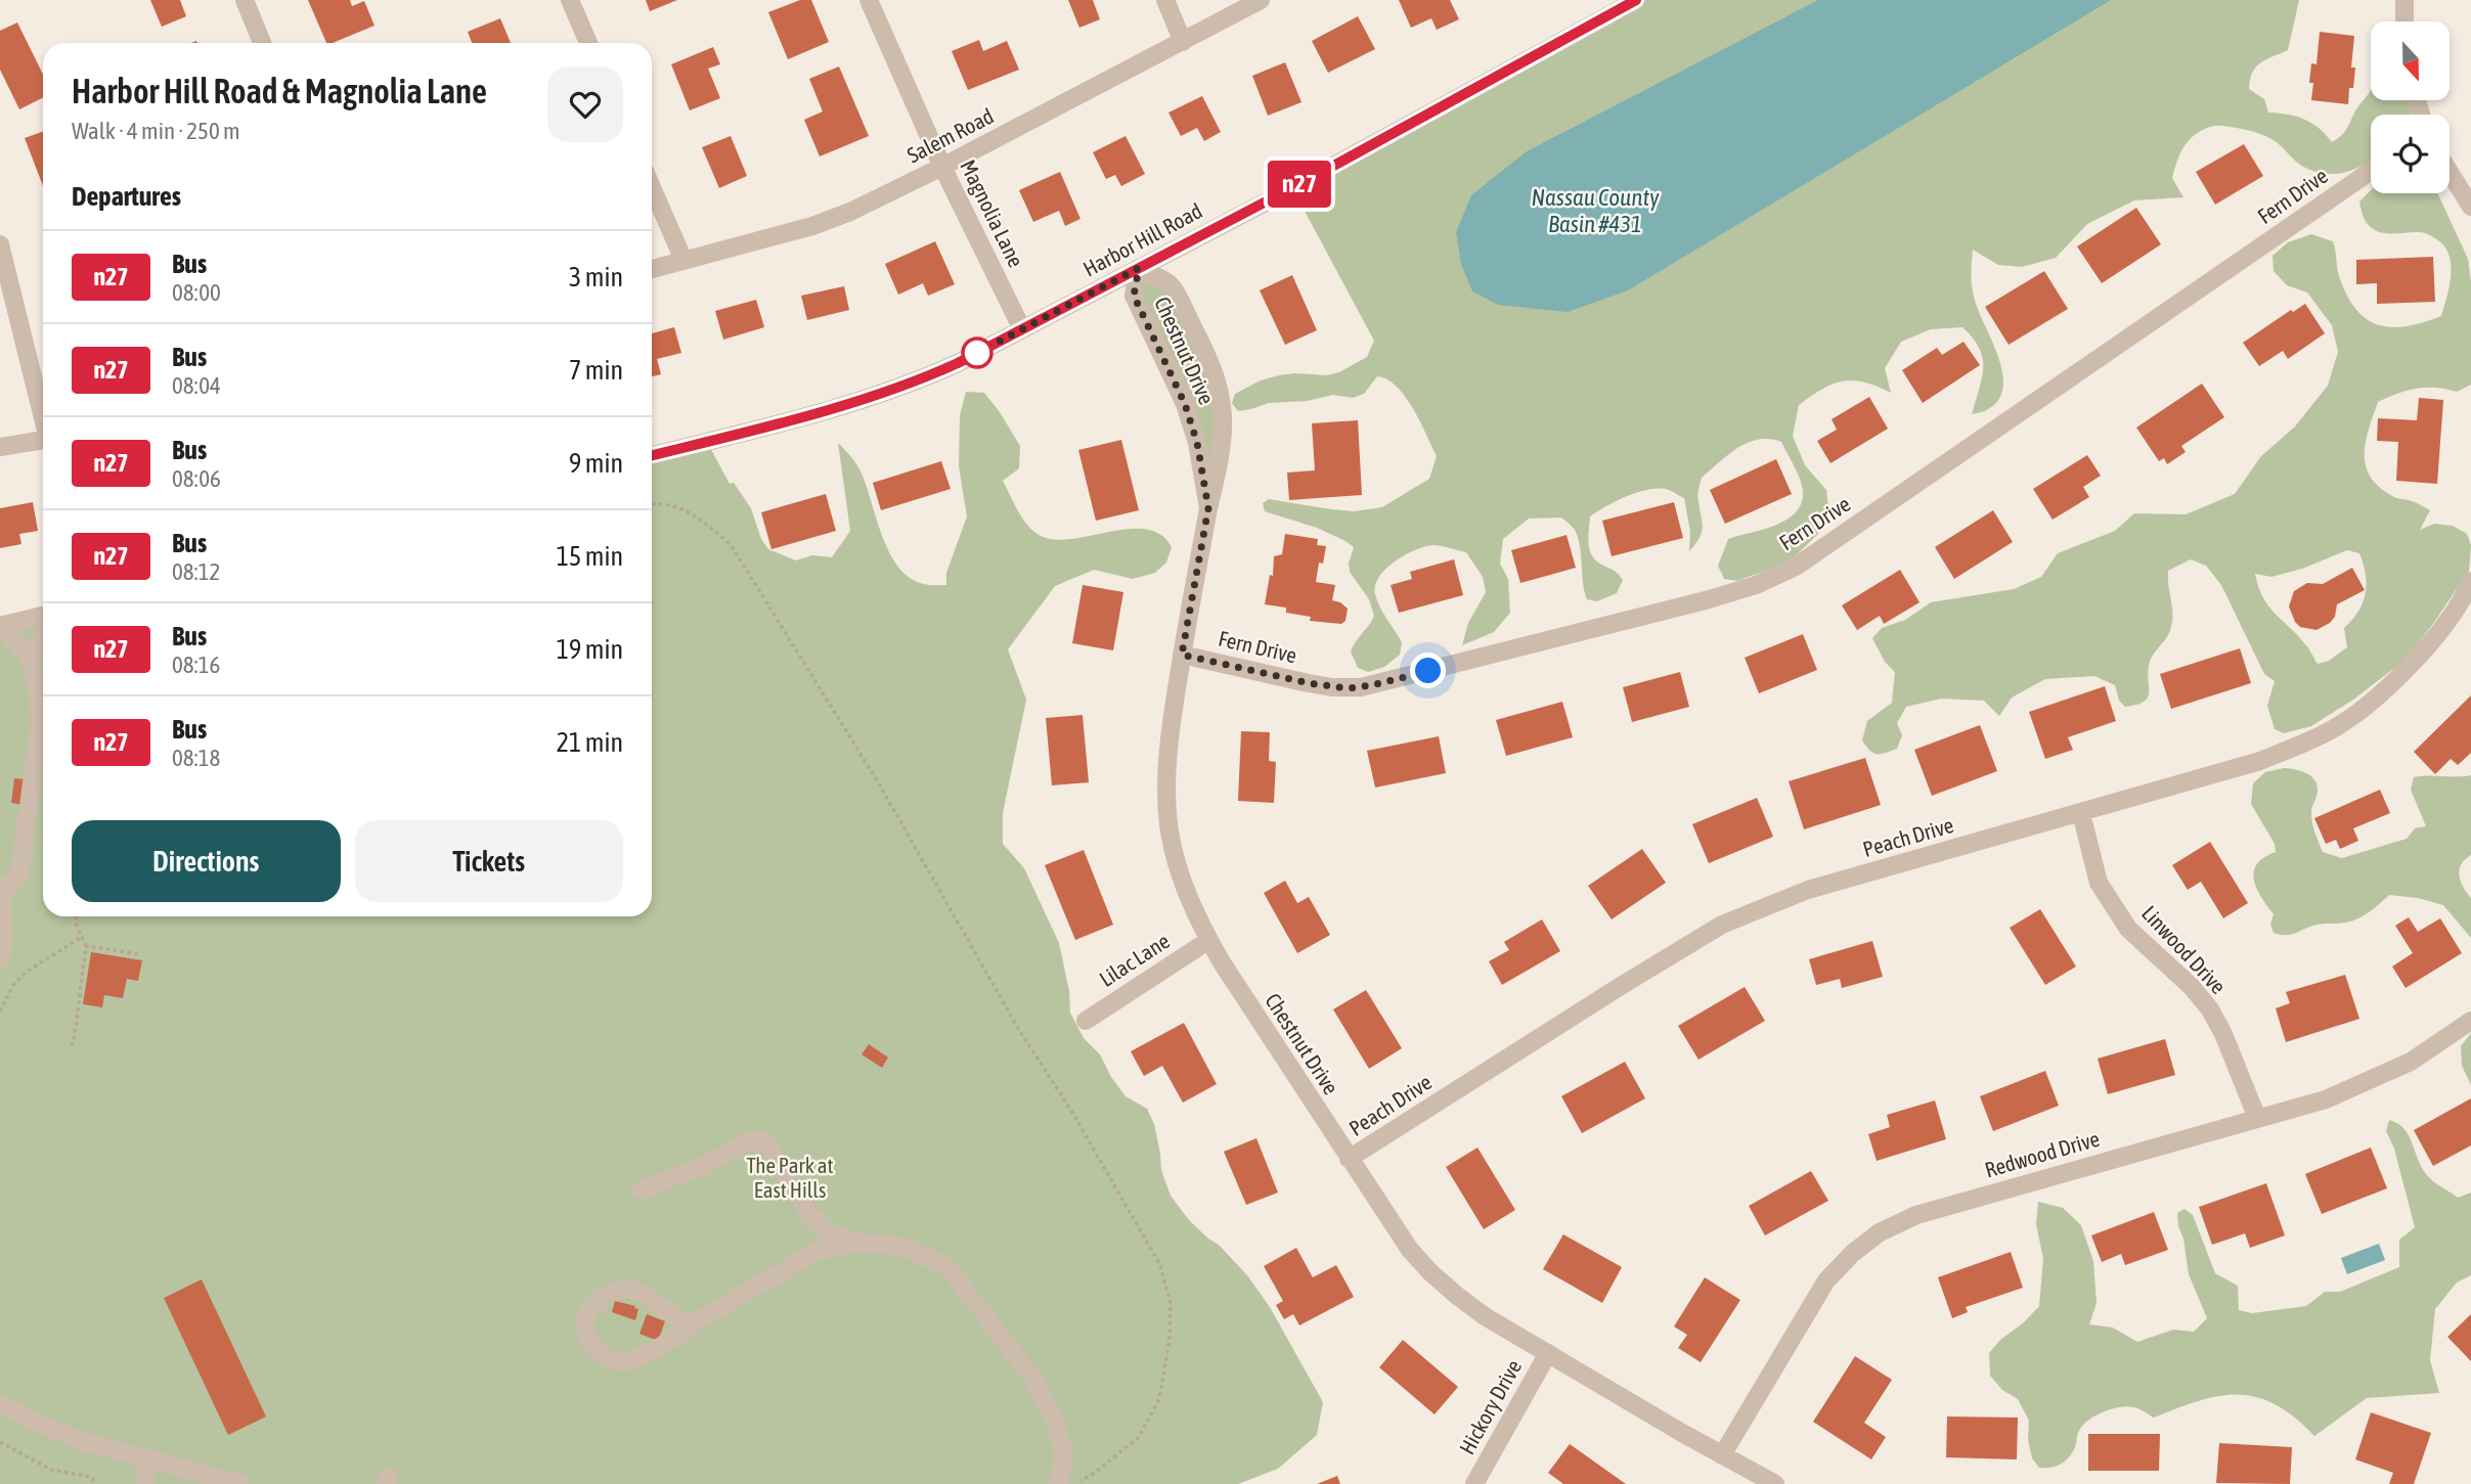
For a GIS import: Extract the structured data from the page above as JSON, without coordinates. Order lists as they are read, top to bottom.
{
  "streets": {
    "street": [
      "Salem Road",
      "Fern Drive",
      "Magnolia Lane",
      "Harbor Hill Road",
      "Chestnut Drive",
      "Peach Drive",
      "Linwood Drive",
      "Lilac Lane",
      "Redwood Drive",
      "Hickory Drive"
    ]
  },
  "crossings": [
    ["Salem Road", "Magnolia Lane"],
    ["Fern Drive", "Chestnut Drive"],
    ["Magnolia Lane", "Harbor Hill Road"],
    ["Harbor Hill Road", "Chestnut Drive"],
    ["Chestnut Drive", "Peach Drive"],
    ["Chestnut Drive", "Lilac Lane"],
    ["Chestnut Drive", "Redwood Drive"],
    ["Chestnut Drive", "Hickory Drive"],
    ["Peach Drive", "Linwood Drive"],
    ["Linwood Drive", "Redwood Drive"]
  ],
  "water": ["Nassau County Basin #431"],
  "parks": ["The Park at East Hills"],
  "lines": ["bus line n27"],
  "north": "bottom",
  "page": {
    "on_map": "n27",
    "heading": [
      ["Harbor Hill Road & Magnolia Lane", "Walk · 4 min · 250 m"],
      "Departures"
    ],
    "list": [
      {
        "mark": "n27",
        "name": "Bus",
        "note": "08:00",
        "value": "3 min"
      },
      {
        "mark": "n27",
        "name": "Bus",
        "note": "08:04",
        "value": "7 min"
      },
      {
        "mark": "n27",
        "name": "Bus",
        "note": "08:06",
        "value": "9 min"
      },
      {
        "mark": "n27",
        "name": "Bus",
        "note": "08:12",
        "value": "15 min"
      },
      {
        "mark": "n27",
        "name": "Bus",
        "note": "08:16",
        "value": "19 min"
      },
      {
        "mark": "n27",
        "name": "Bus",
        "note": "08:18",
        "value": "21 min"
      }
    ],
    "buttons": ["Directions", "Tickets"]
  }
}
